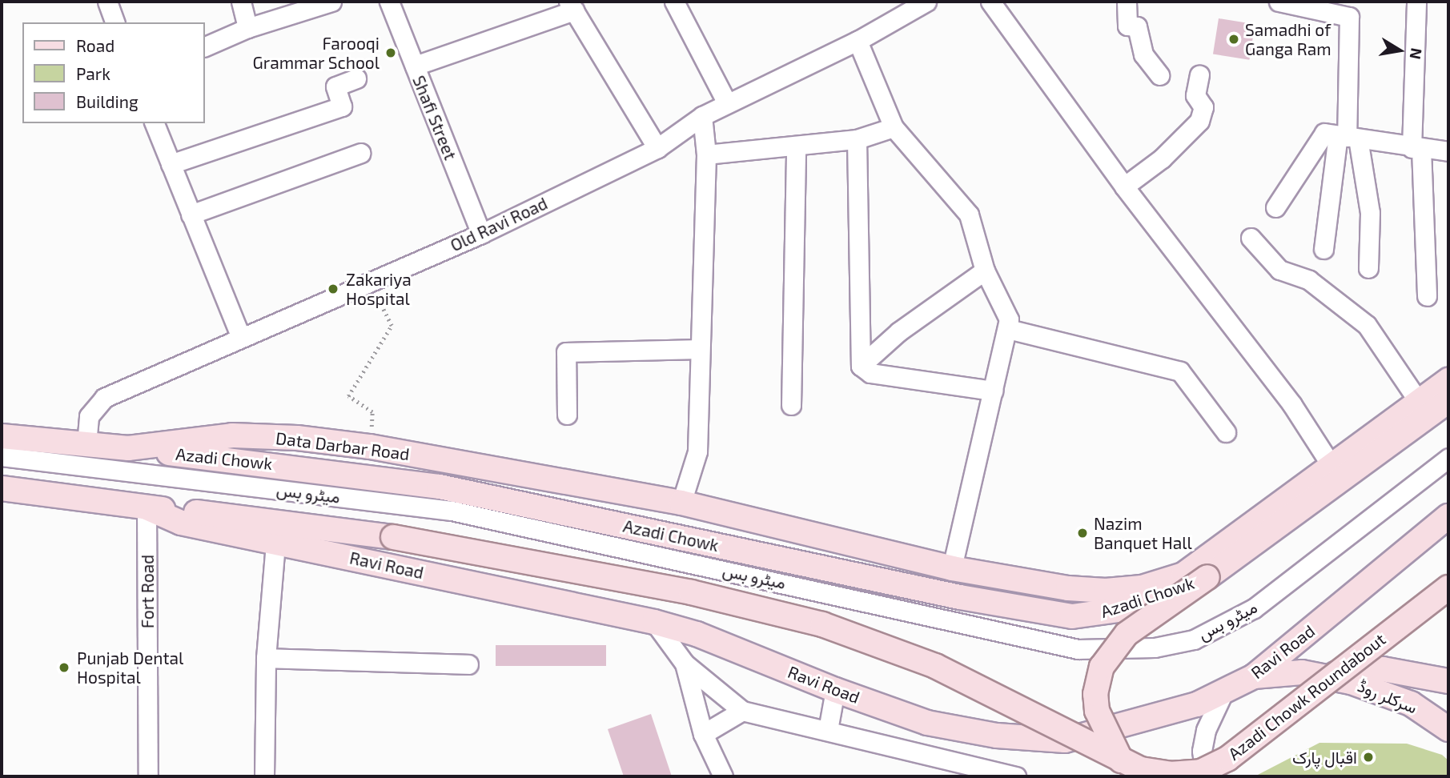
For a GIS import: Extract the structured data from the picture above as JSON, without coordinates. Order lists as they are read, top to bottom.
{
  "streets": {
    "main road": [
      "Data Darbar Road",
      "Azadi Chowk",
      "Ravi Road",
      "Azadi Chowk Roundabout",
      "سرکلر روڈ"
    ],
    "street": [
      "Shafi Street",
      "Old Ravi Road",
      "میٹرو بس",
      "Fort Road"
    ]
  },
  "crossings": [
    ["Shafi Street", "Old Ravi Road"],
    ["Old Ravi Road", "Data Darbar Road"],
    ["Data Darbar Road", "Azadi Chowk"],
    ["Ravi Road", "Fort Road"],
    ["Ravi Road", "سرکلر روڈ"],
    ["Azadi Chowk Roundabout", "سرکلر روڈ"]
  ],
  "places": [
    "Samadhi of Ganga Ram",
    "Farooqi Grammar School",
    "Zakariya Hospital",
    "Nazim Banquet Hall",
    "Punjab Dental Hospital",
    "اقبال پارک"
  ],
  "legend": ["Road", "Park", "Building"],
  "north": "right"
}
